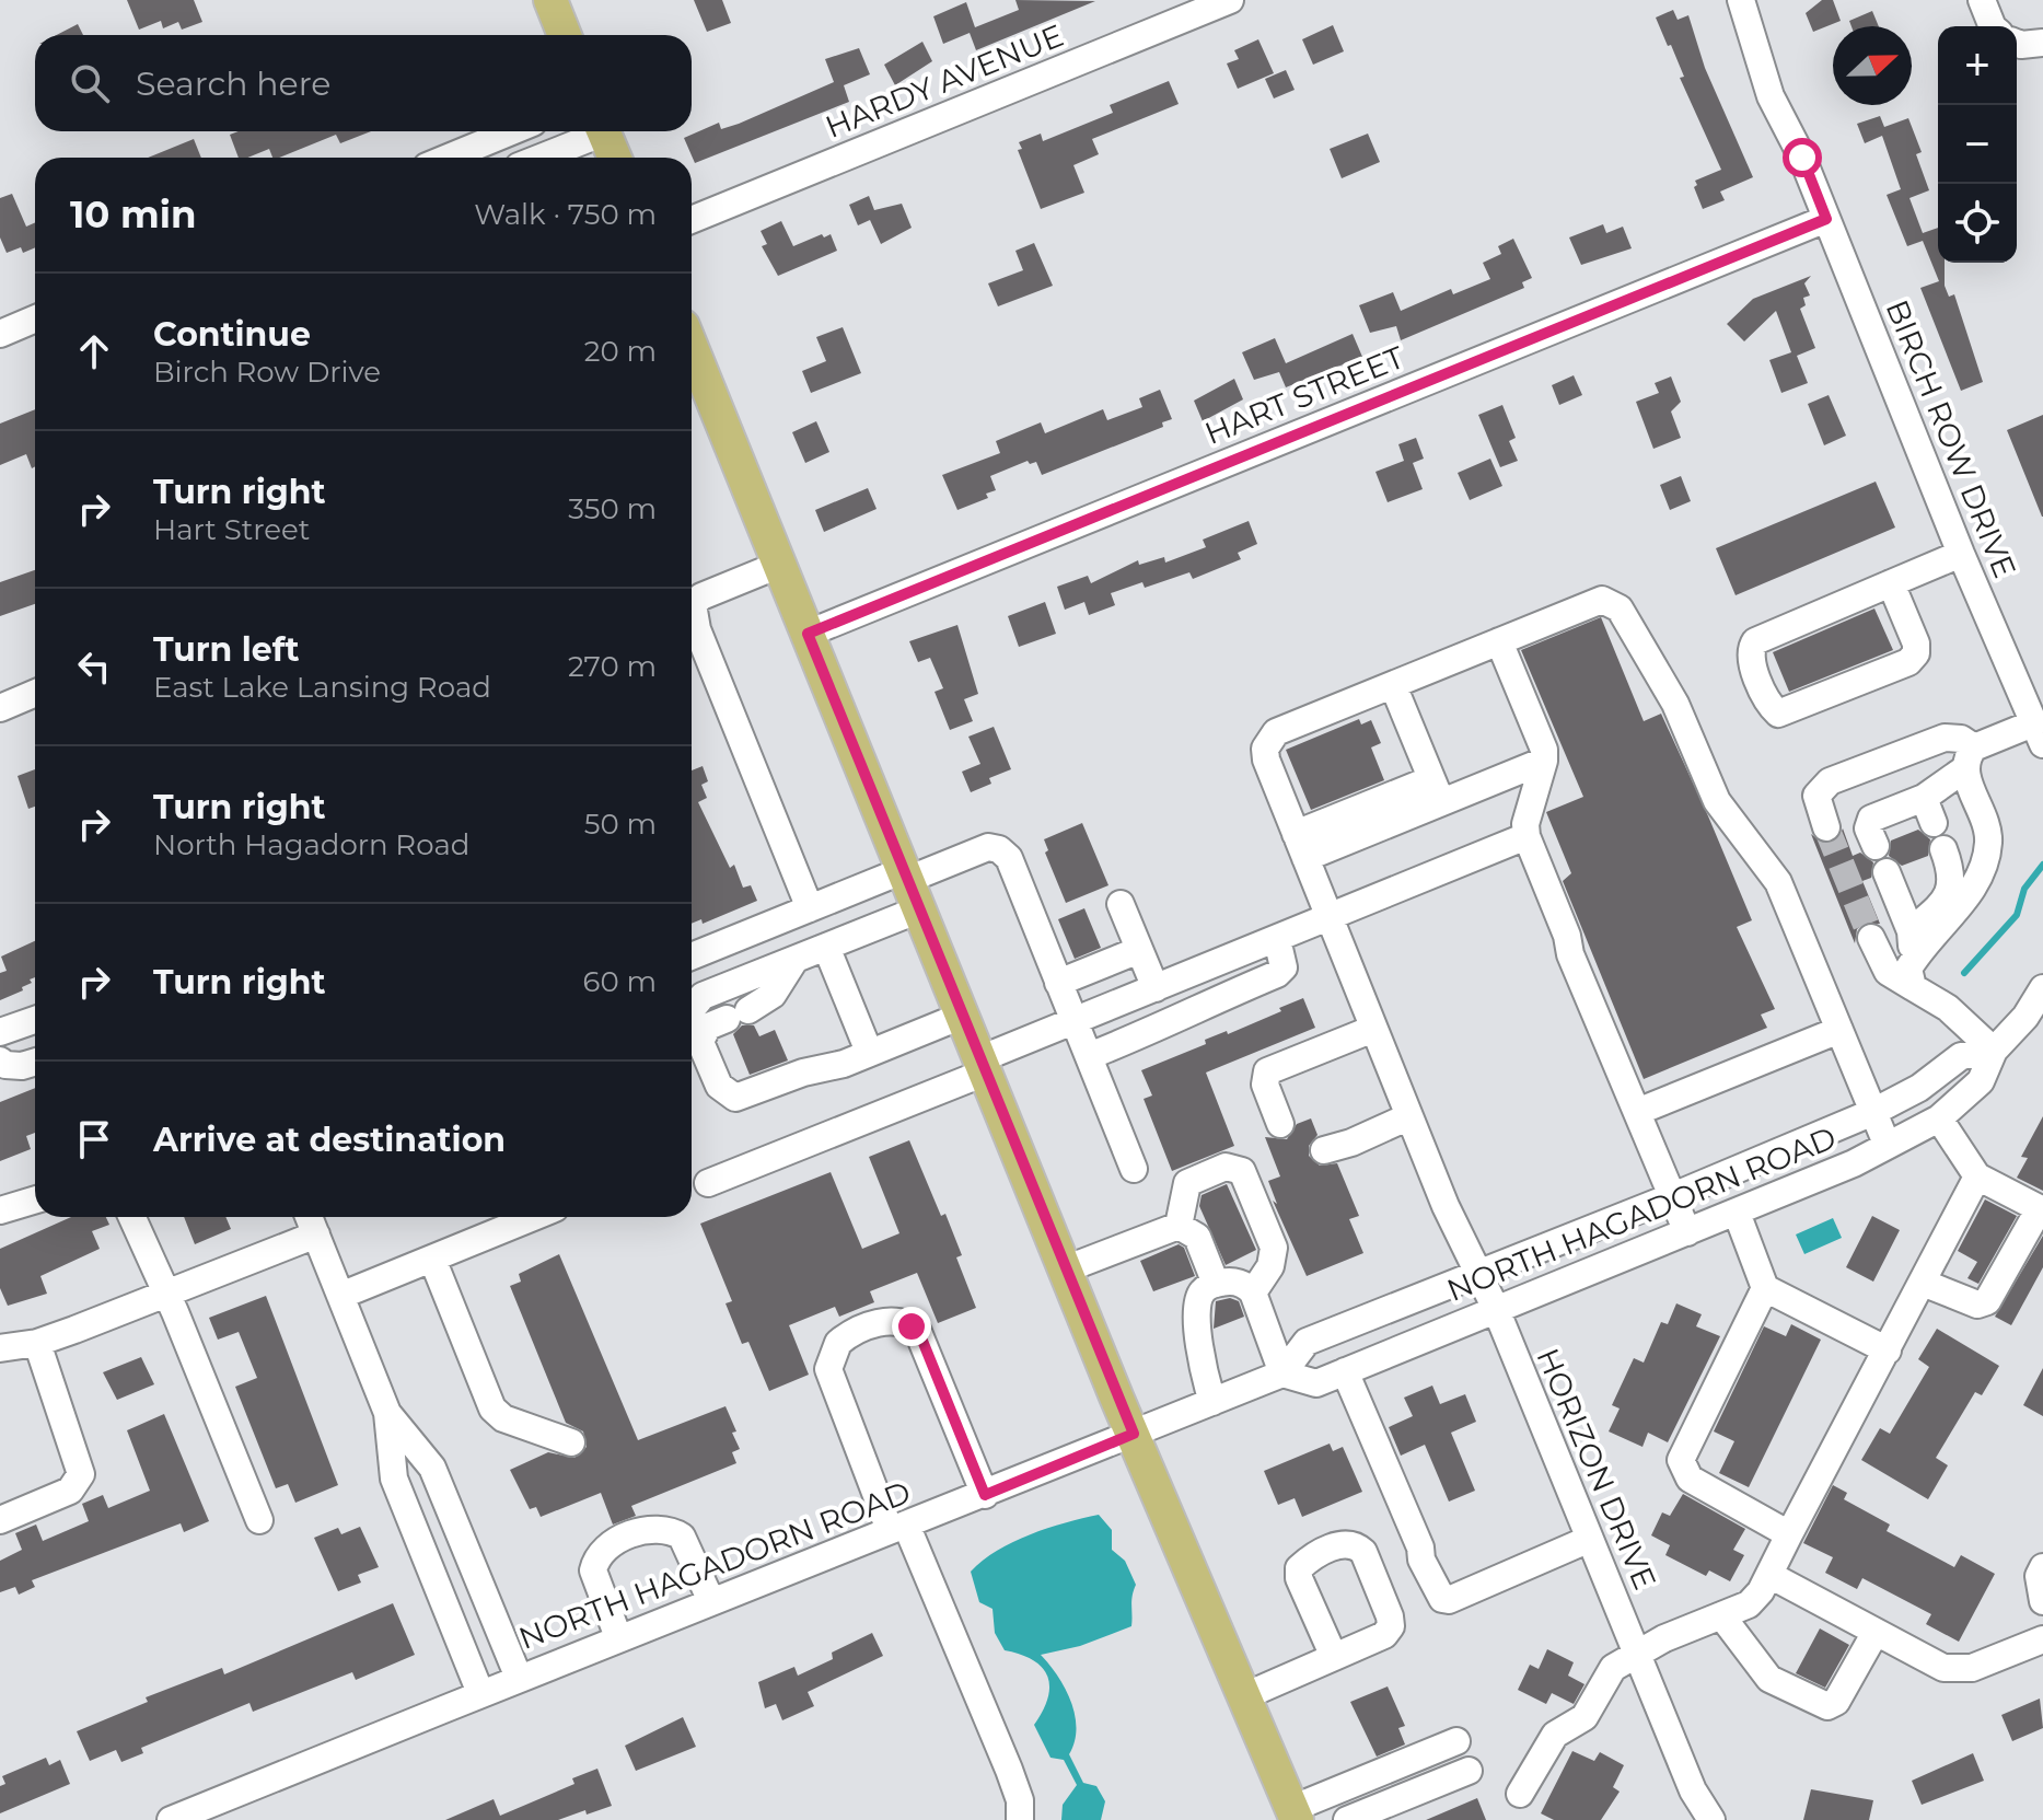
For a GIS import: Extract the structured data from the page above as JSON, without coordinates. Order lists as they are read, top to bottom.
{
  "streets": {
    "street": [
      "HARDY AVENUE",
      "HART STREET",
      "BIRCH ROW DRIVE",
      "NORTH HAGADORN ROAD",
      "HORIZON DRIVE"
    ]
  },
  "crossings": [
    ["HART STREET", "BIRCH ROW DRIVE"],
    ["NORTH HAGADORN ROAD", "HORIZON DRIVE"]
  ],
  "north": "right",
  "page": {
    "map_buttons": ["+", "−"],
    "search": "Search here",
    "heading": ["10 min", "Walk · 750 m"],
    "list": [
      ["Continue", "Birch Row Drive", "20 m"],
      ["Turn right", "Hart Street", "350 m"],
      ["Turn left", "East Lake Lansing Road", "270 m"],
      ["Turn right", "North Hagadorn Road", "50 m"],
      ["Turn right", "60 m"],
      "Arrive at destination"
    ]
  }
}
